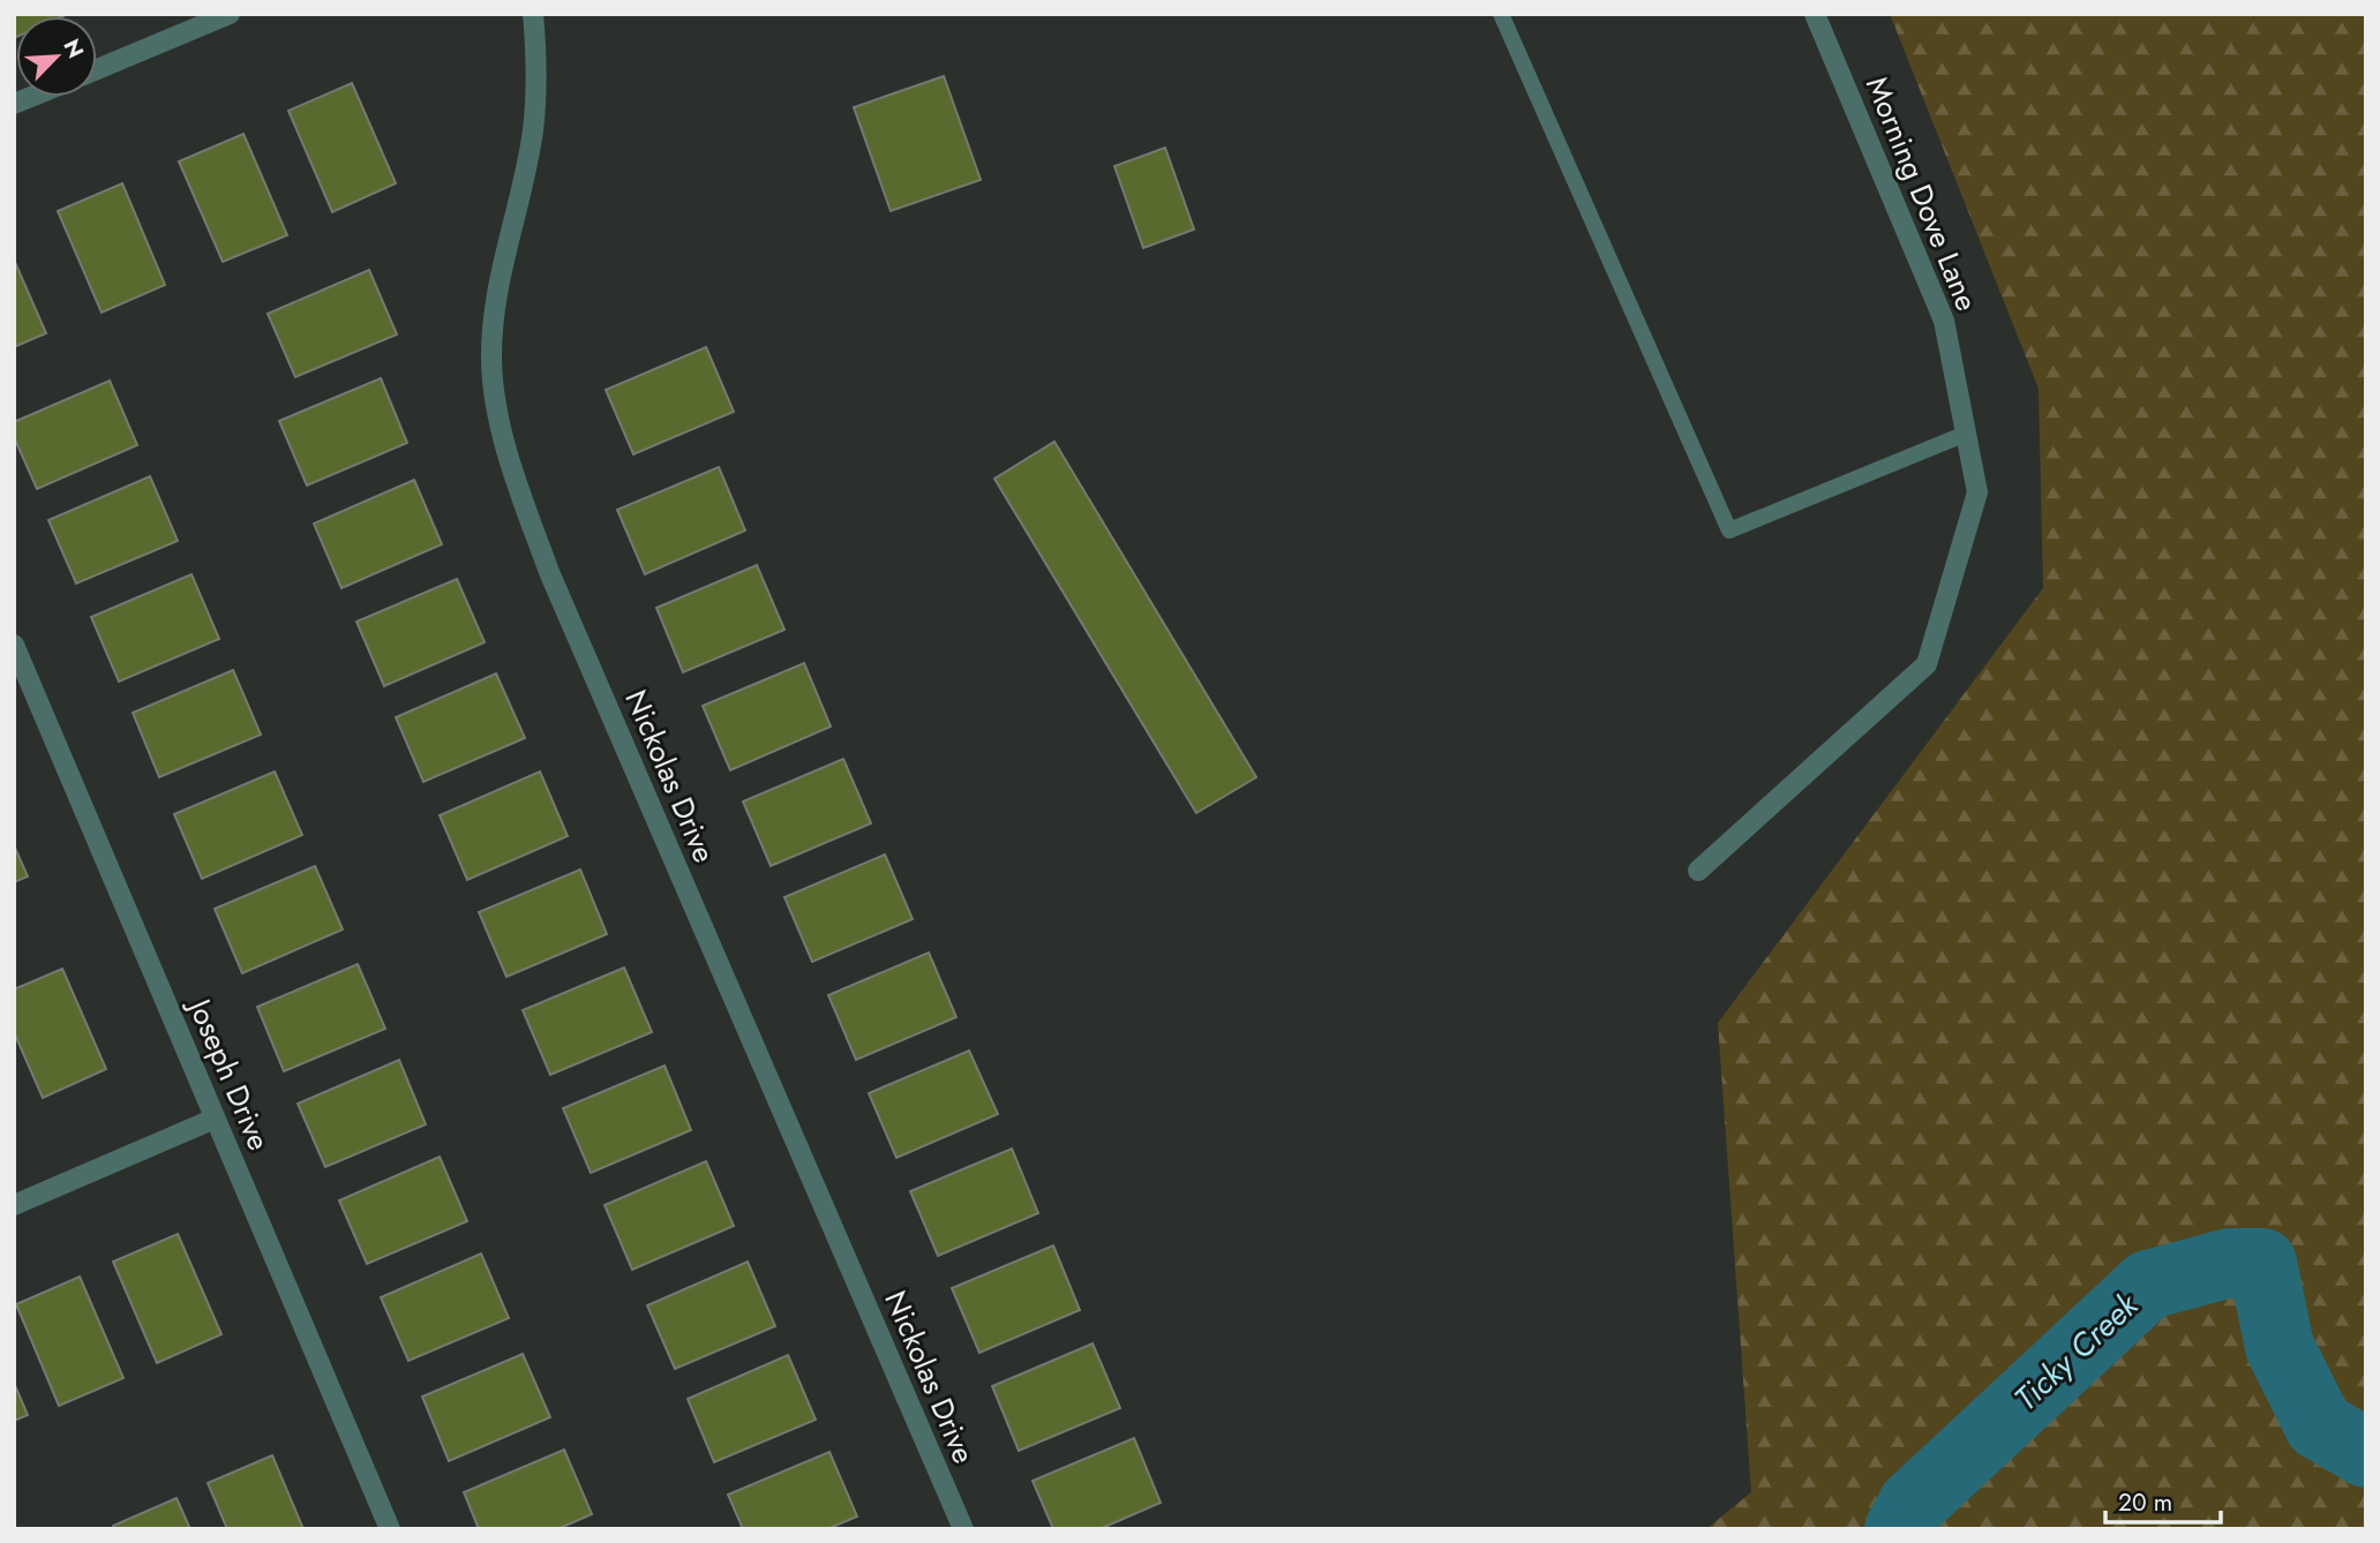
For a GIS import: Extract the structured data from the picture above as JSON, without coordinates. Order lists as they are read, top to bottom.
{
  "streets": {
    "street": ["Morning Dove Lane", "Nickolas Drive", "Joseph Drive"]
  },
  "water": ["Ticky Creek"],
  "scale_bar": "20 m",
  "north": "top right"
}
